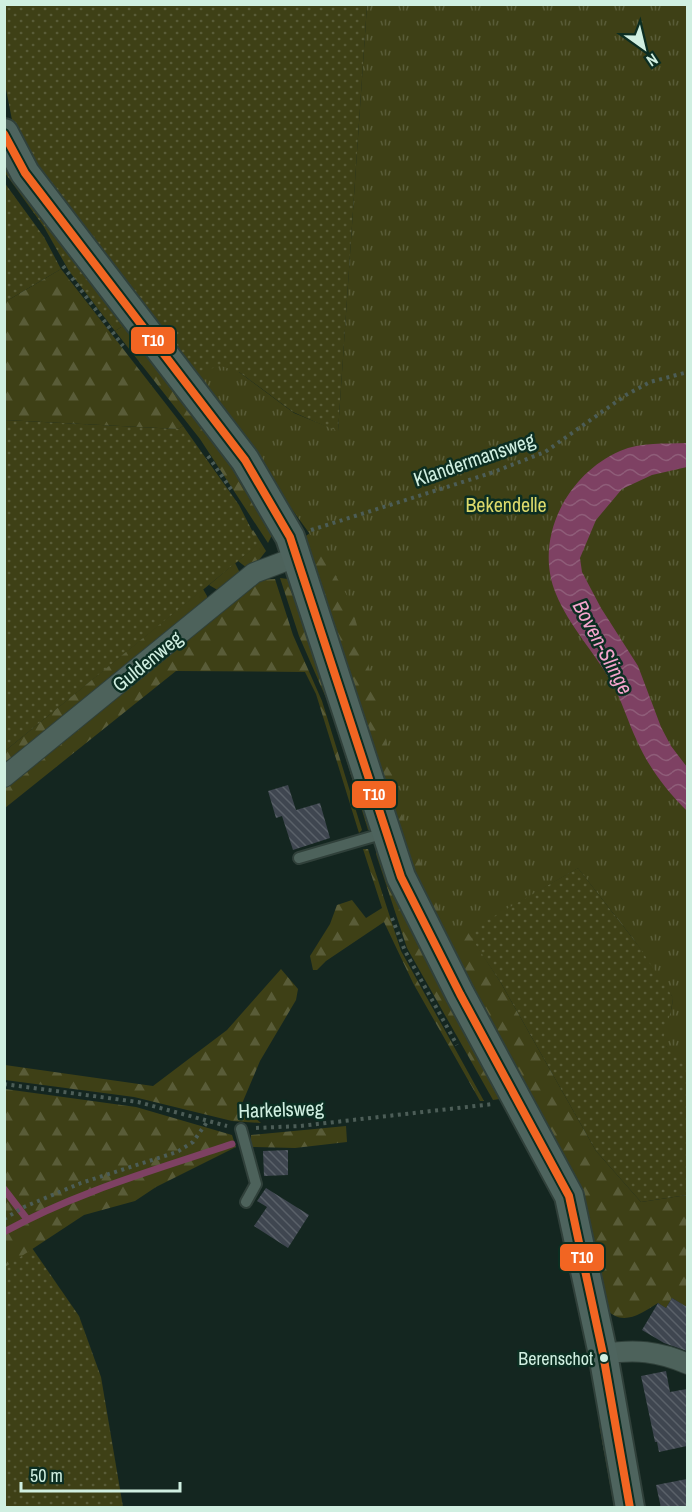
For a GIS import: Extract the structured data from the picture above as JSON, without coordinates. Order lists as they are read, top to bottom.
{
  "streets": {
    "street": ["Guldenweg"],
    "path": ["Klandermansweg", "Harkelsweg"]
  },
  "crossings": [
    ["Klandermansweg", "Guldenweg"]
  ],
  "water": ["Boven-Slinge"],
  "parks": ["Bekendelle"],
  "places": ["Berenschot"],
  "lines": ["transit line T10"],
  "scale_bar": "50 m",
  "north": "bottom right"
}
